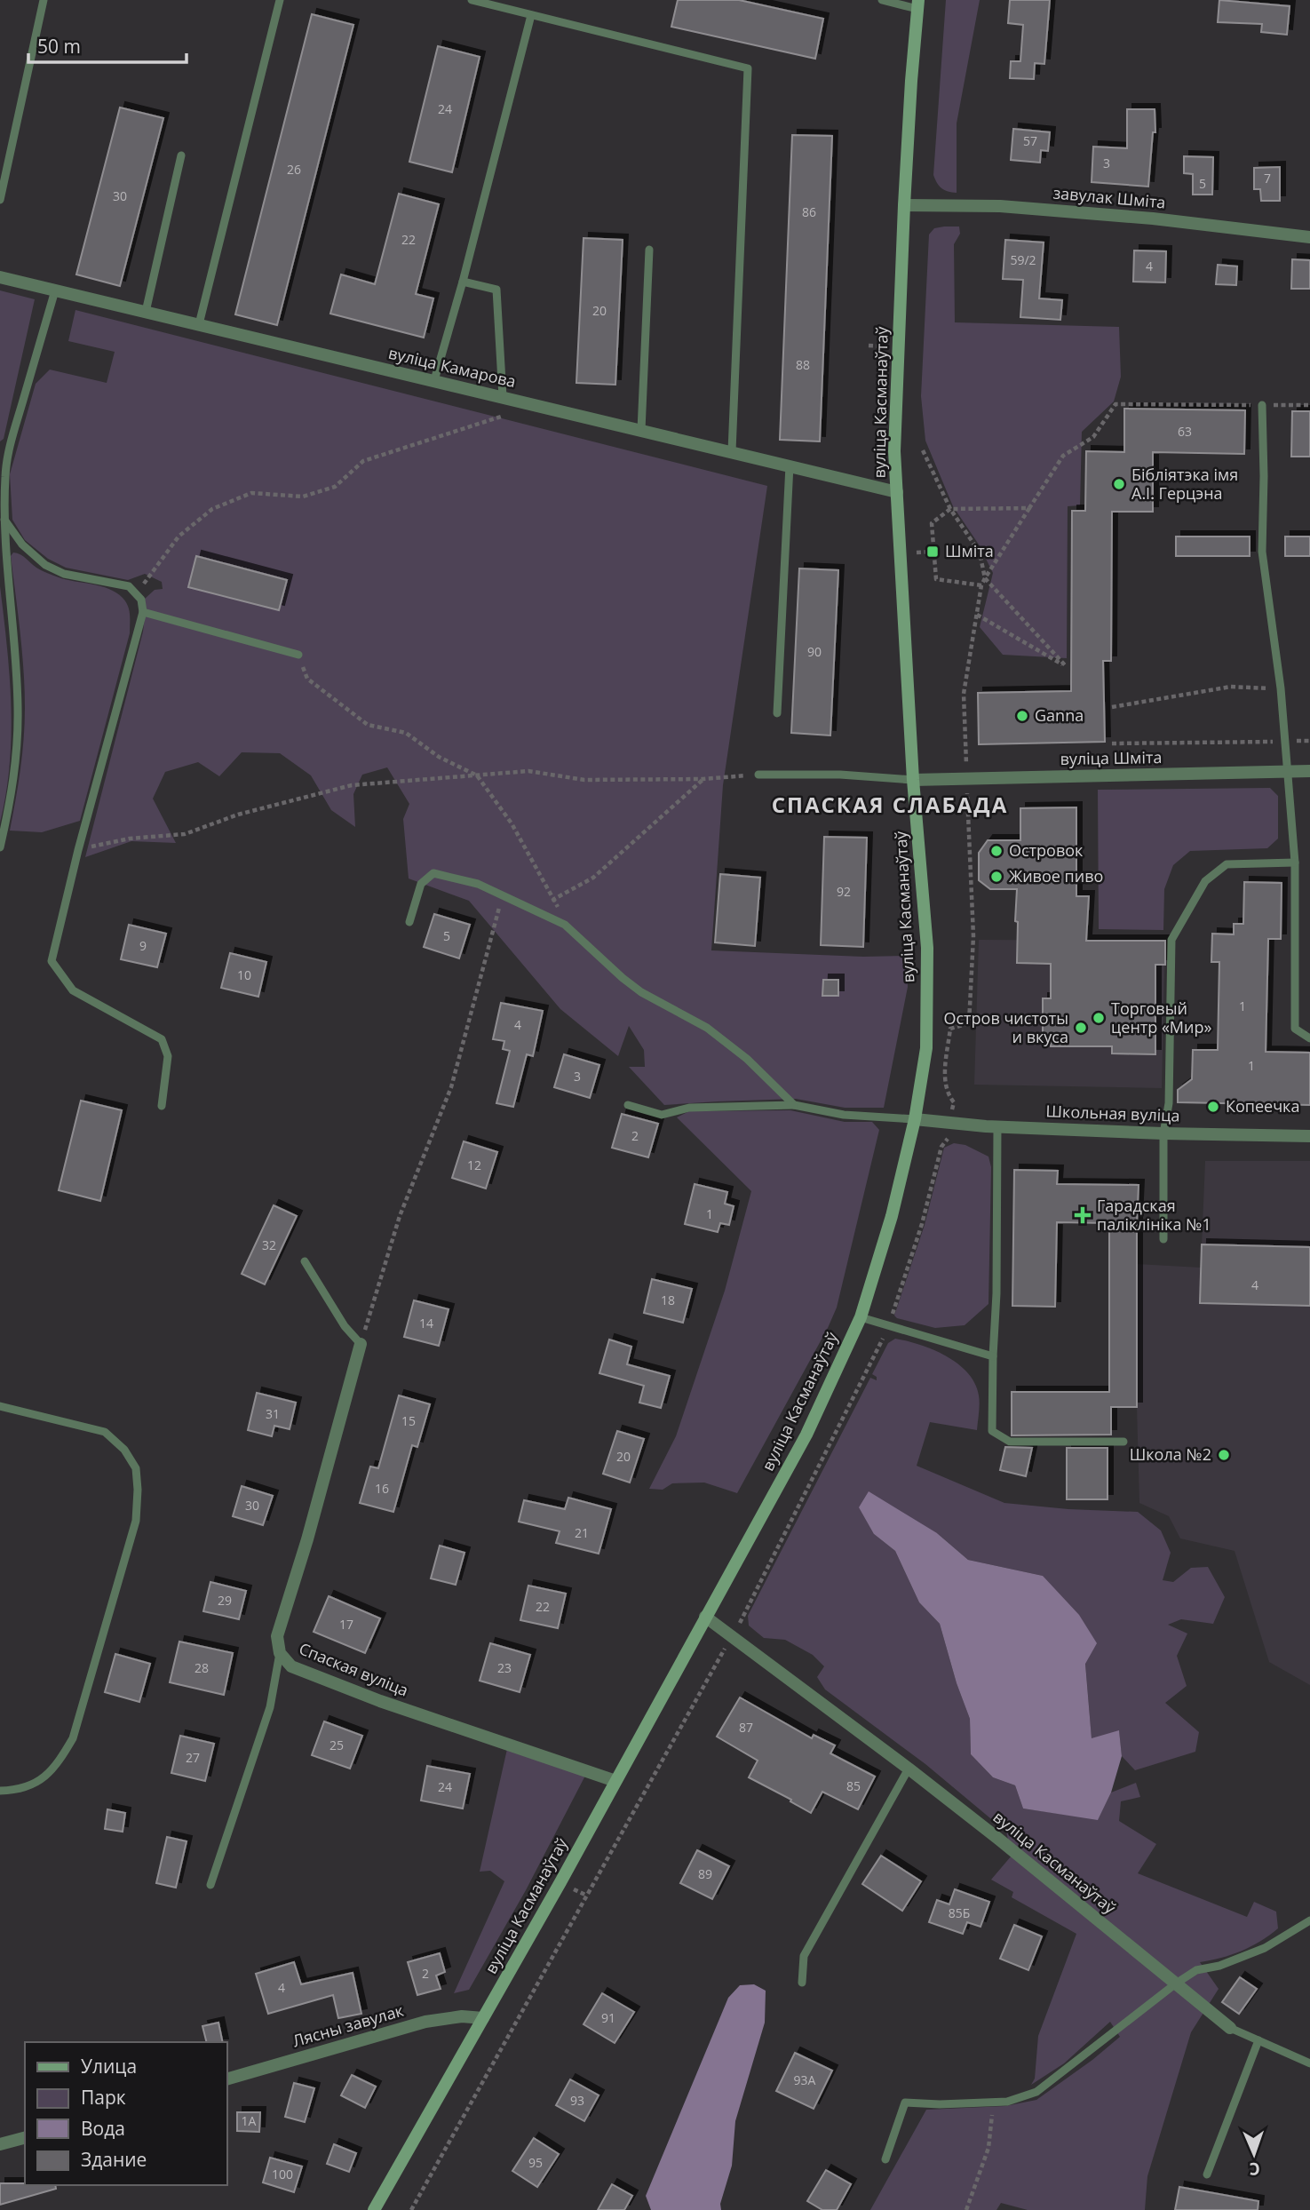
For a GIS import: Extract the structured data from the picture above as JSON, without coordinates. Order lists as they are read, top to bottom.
{
  "streets": {
    "main road": ["вуліца Касманаўтаў"],
    "street": [
      "завулак Шміта",
      "вуліца Камарова",
      "вуліца Шміта",
      "Школьная вуліца",
      "Спаская вуліца",
      "Лясны завулак"
    ]
  },
  "crossings": [
    ["завулак Шміта", "вуліца Касманаўтаў"],
    ["вуліца Камарова", "вуліца Касманаўтаў"],
    ["вуліца Касманаўтаў", "вуліца Шміта"],
    ["вуліца Касманаўтаў", "Школьная вуліца"],
    ["вуліца Касманаўтаў", "Спаская вуліца"],
    ["вуліца Касманаўтаў", "Лясны завулак"]
  ],
  "districts": ["СПАСКАЯ СЛАБАДА"],
  "places": {
    "other": [
      "Бібліятэка імя А.І. Герцэна",
      "Ganna",
      "Островок",
      "Живое пиво",
      "Торговый центр «Мир»",
      "Остров чистоты и вкуса",
      "Копеечка",
      "Школа №2"
    ],
    "transit": ["Шміта"],
    "health": ["Гарадская паліклініка №1"]
  },
  "house_numbers": [
    "24",
    "57",
    "3",
    "26",
    "7",
    "5",
    "30",
    "86",
    "22",
    "59/2",
    "4",
    "20",
    "88",
    "63",
    "90",
    "92",
    "5",
    "9",
    "10",
    "1",
    "4",
    "1",
    "3",
    "2",
    "12",
    "1",
    "32",
    "4",
    "18",
    "14",
    "31",
    "15",
    "20",
    "16",
    "30",
    "21",
    "29",
    "22",
    "17",
    "28",
    "23",
    "87",
    "25",
    "27",
    "85",
    "24",
    "89",
    "85Б",
    "2",
    "4",
    "91",
    "93А",
    "93",
    "1А",
    "95",
    "100"
  ],
  "legend": [
    "Улица",
    "Парк",
    "Вода",
    "Здание"
  ],
  "scale_bar": "50 m",
  "north": "bottom"
}
